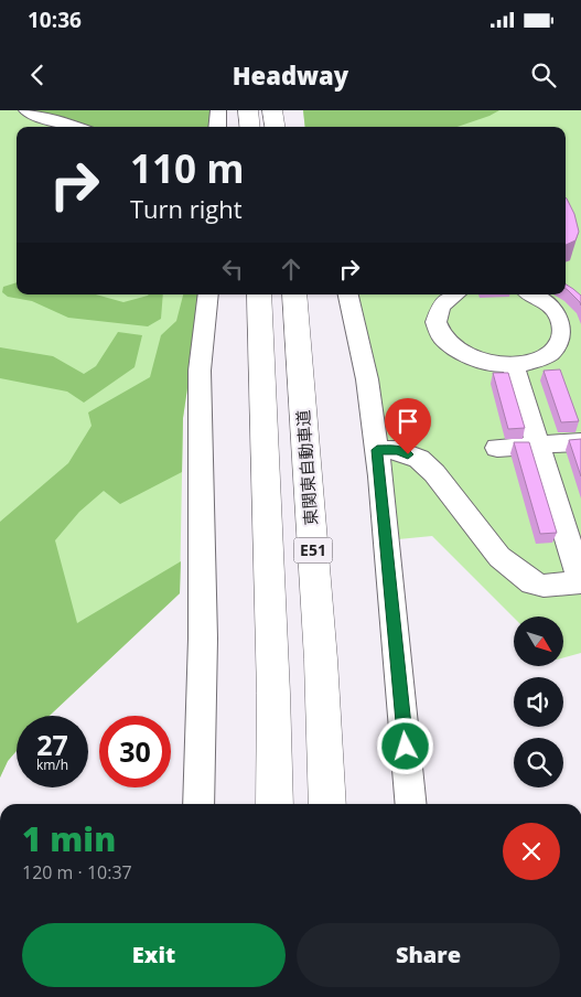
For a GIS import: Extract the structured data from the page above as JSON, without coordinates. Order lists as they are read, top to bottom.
{
  "streets": {
    "highway": ["東関東自動車道", "E51"]
  },
  "north": "bottom right",
  "page": {
    "status": "10:36",
    "header": "Headway",
    "turn": ["110 m", "Turn right"],
    "speed": "27 km/h",
    "limit": "30",
    "heading": ["1 min", "120 m · 10:37"],
    "buttons": ["Exit", "Share"]
  }
}
